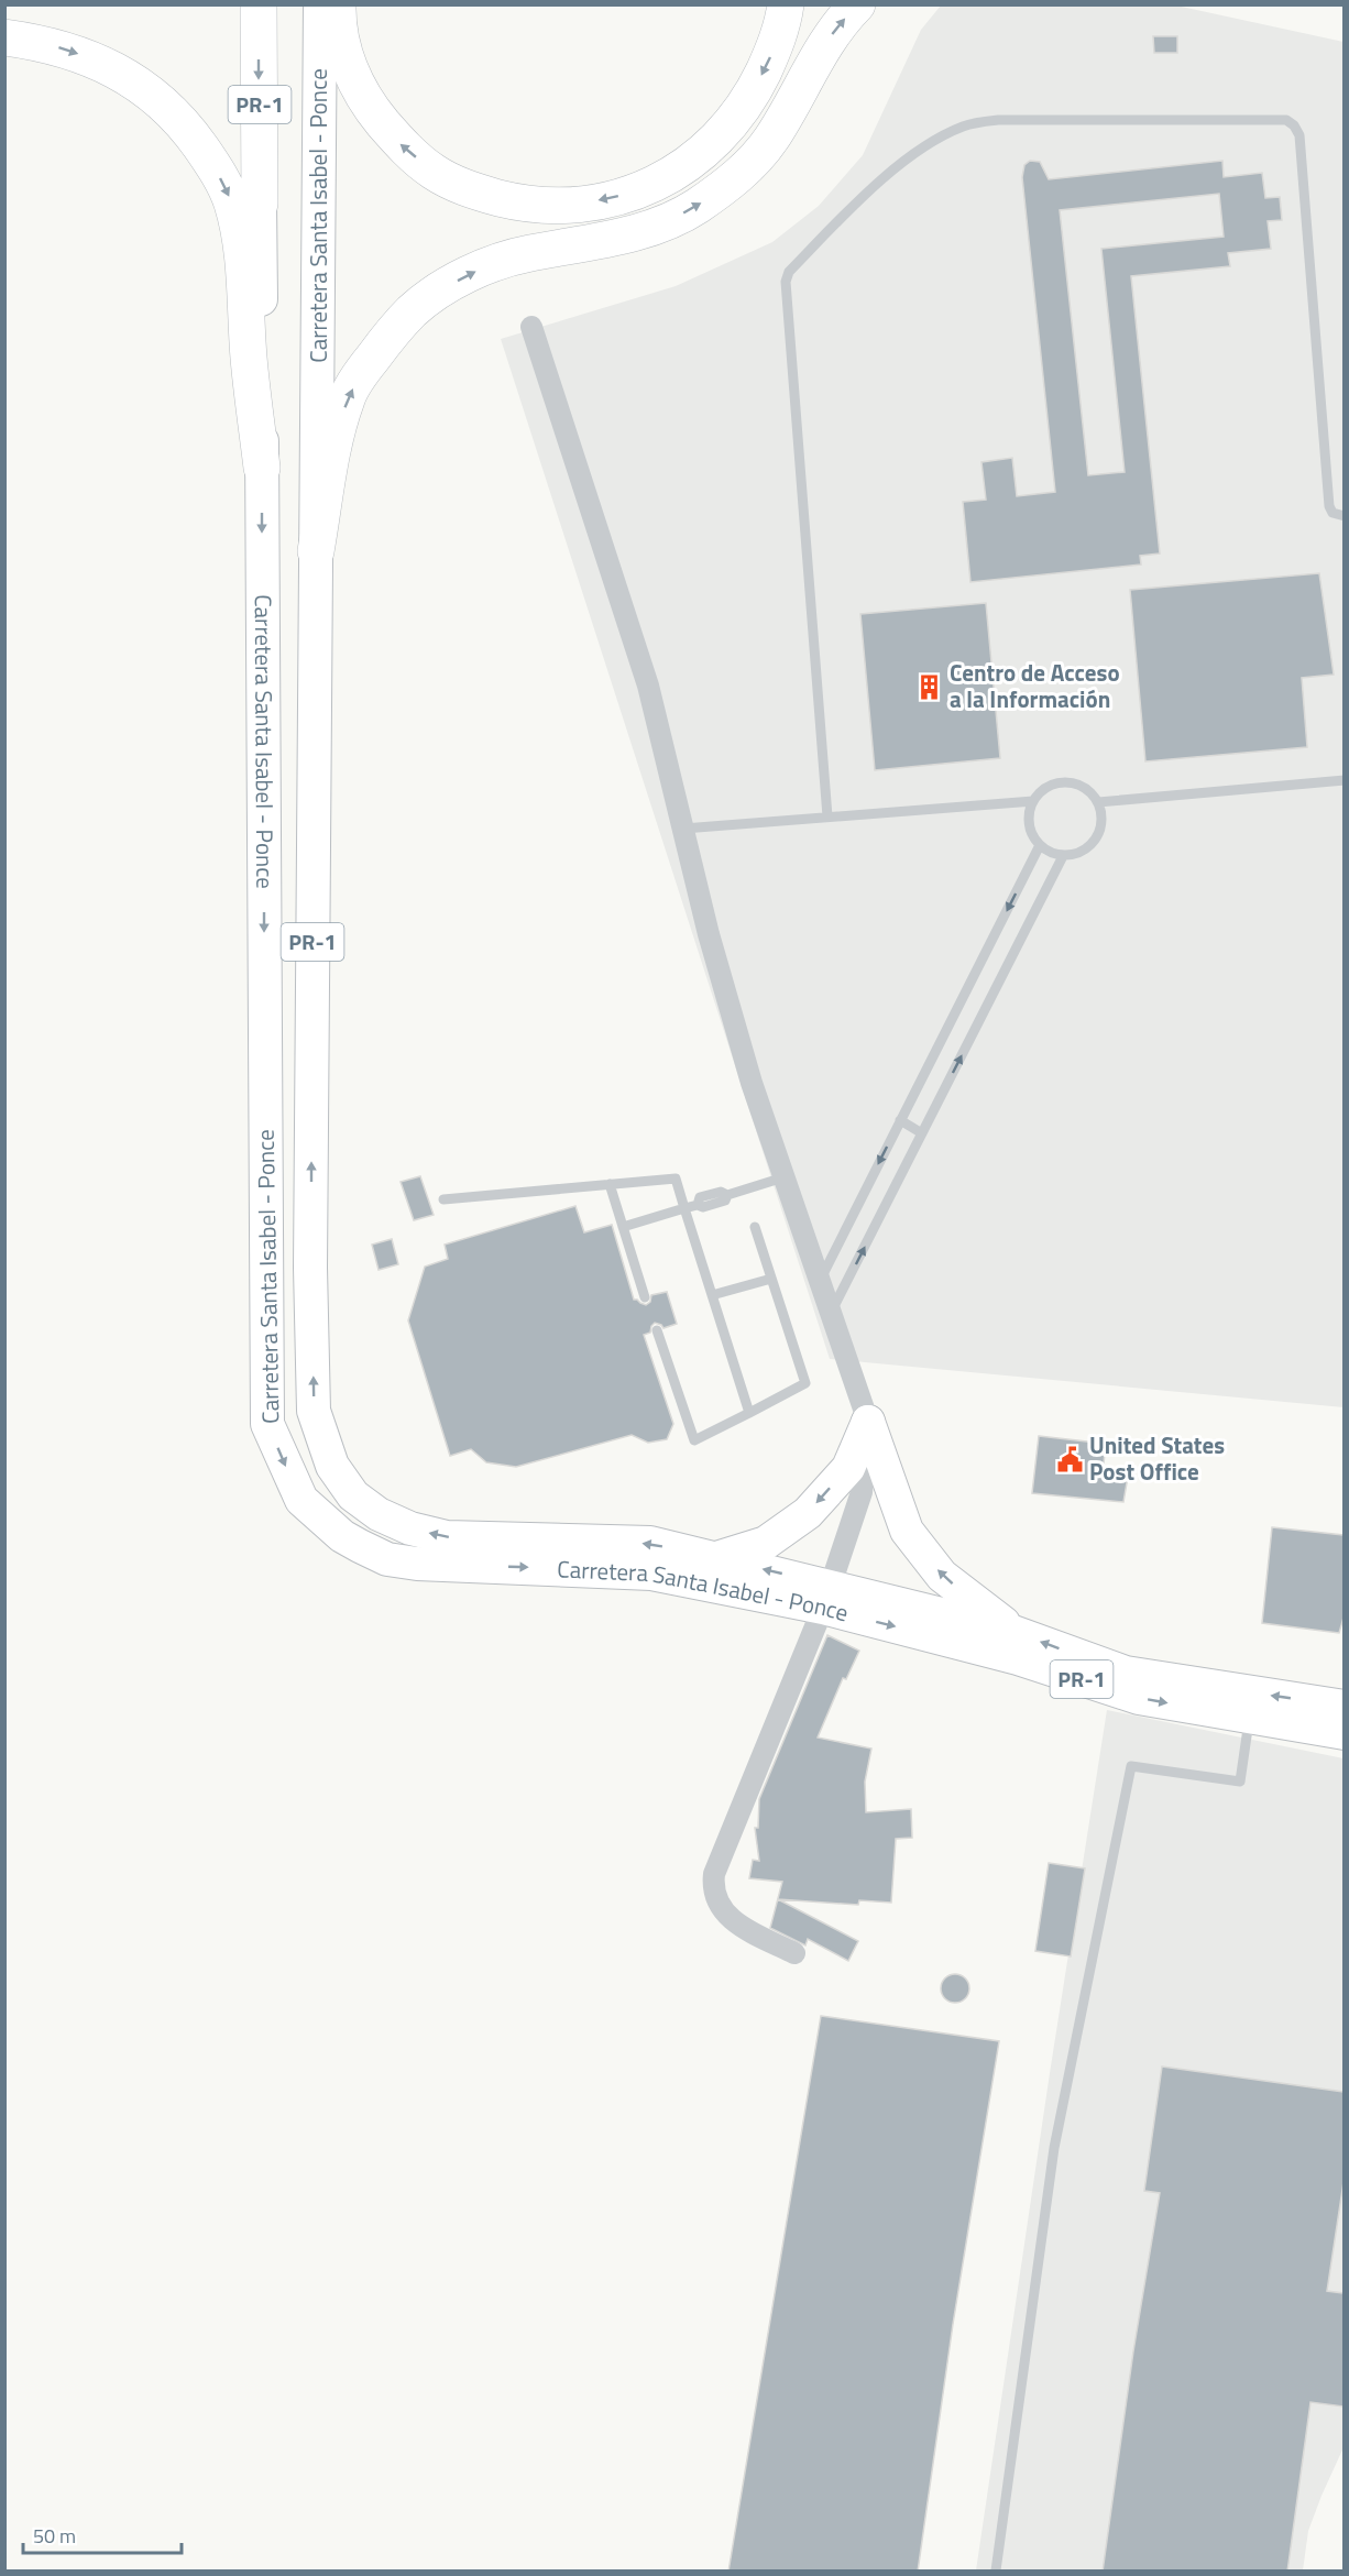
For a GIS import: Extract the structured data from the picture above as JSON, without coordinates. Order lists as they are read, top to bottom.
{
  "streets": {
    "highway": ["PR-1", "Carretera Santa Isabel - Ponce"]
  },
  "places": {
    "building": ["Centro de Acceso a la Información"],
    "public building": ["United States Post Office"]
  },
  "scale_bar": "50 m"
}
